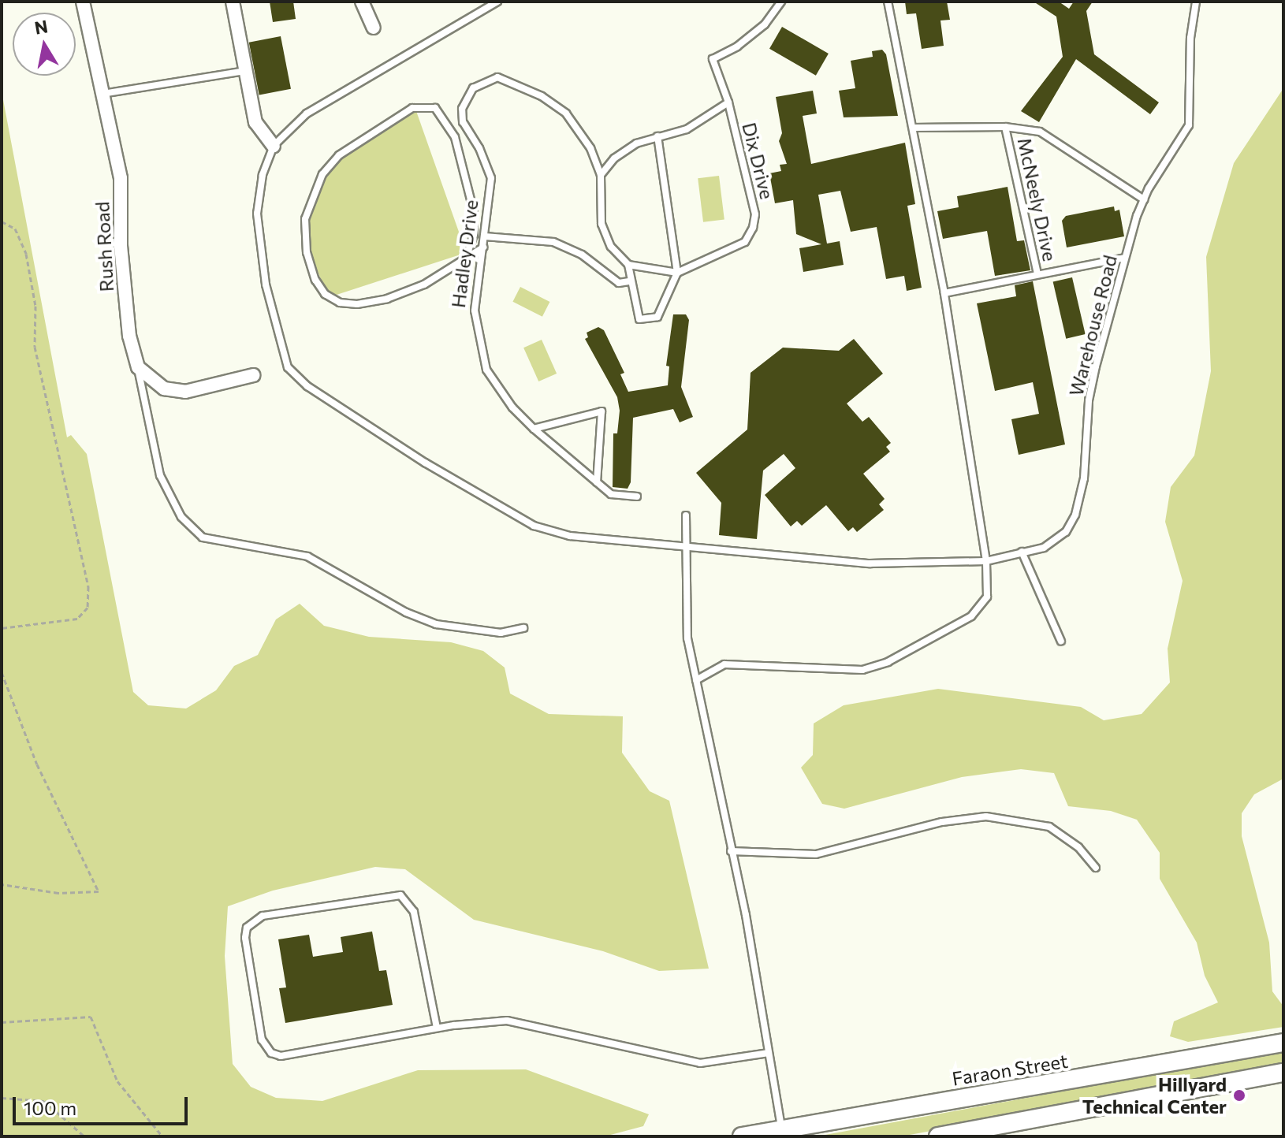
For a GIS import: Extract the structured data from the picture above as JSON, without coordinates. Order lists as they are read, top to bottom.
{
  "streets": {
    "main road": ["Faraon Street"],
    "street": ["Rush Road"],
    "lane": [
      "Dix Drive",
      "McNeely Drive",
      "Hadley Drive",
      "Warehouse Road"
    ]
  },
  "places": ["Hillyard Technical Center"],
  "scale_bar": "100 m",
  "north": "top"
}
